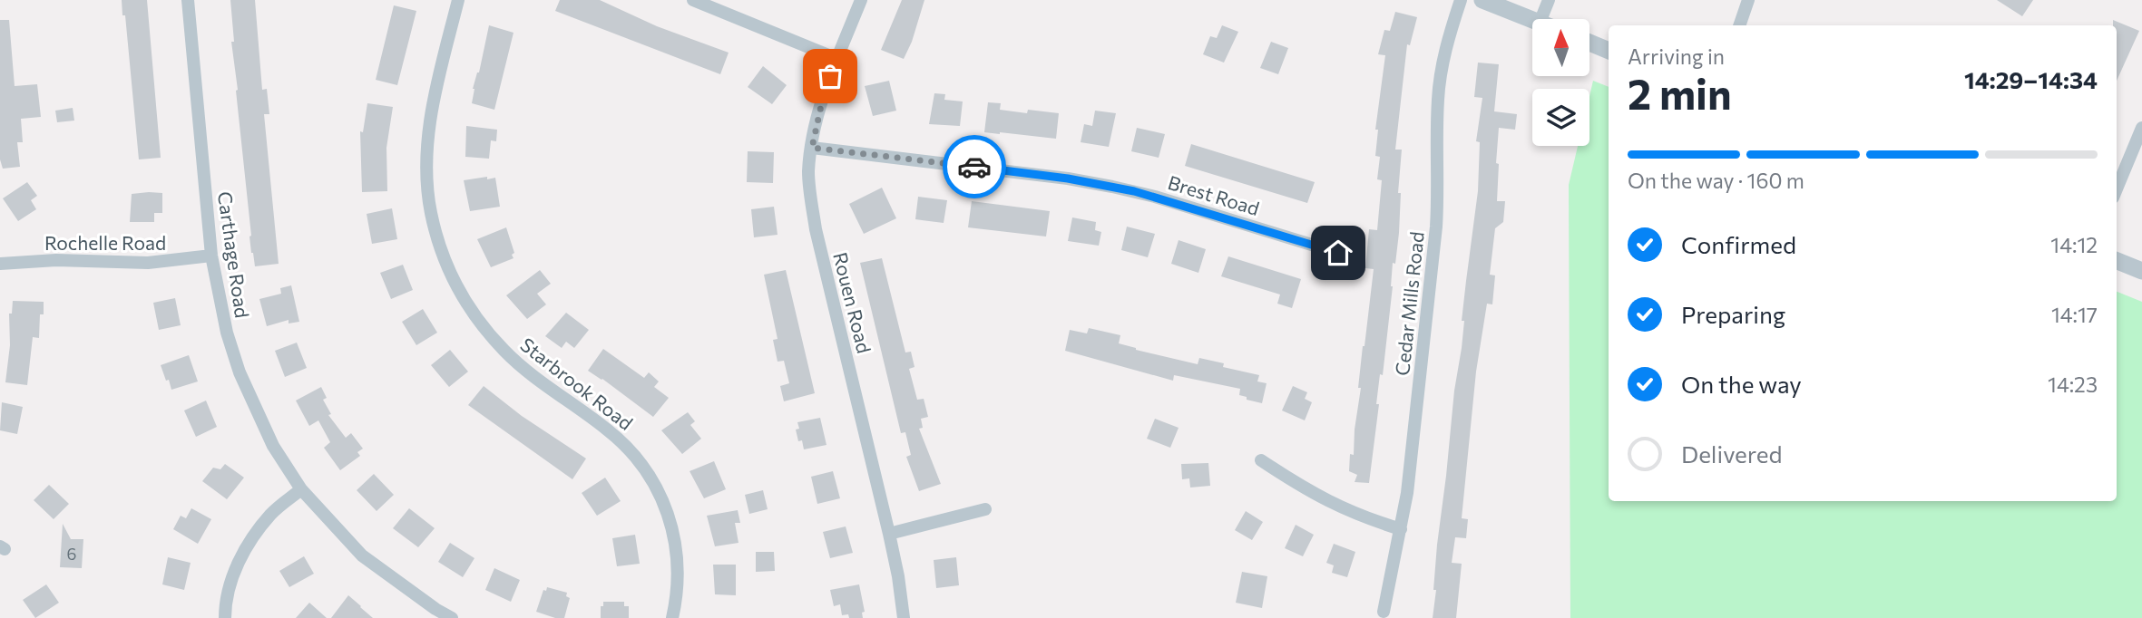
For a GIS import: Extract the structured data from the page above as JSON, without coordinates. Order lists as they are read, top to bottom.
{
  "streets": {
    "street": [
      "Brest Road",
      "Rochelle Road",
      "Carthage Road",
      "Rouen Road",
      "Cedar Mills Road",
      "Starbrook Road"
    ]
  },
  "crossings": [
    ["Brest Road", "Rouen Road"],
    ["Rochelle Road", "Carthage Road"]
  ],
  "house_numbers": ["6"],
  "north": "top",
  "page": {
    "heading": ["2 min", "Arriving in", "14:29–14:34"],
    "bar": "On the way · 160 m",
    "list": [
      ["Confirmed", "14:12"],
      ["Preparing", "14:17"],
      ["On the way", "14:23"],
      "Delivered"
    ]
  }
}
